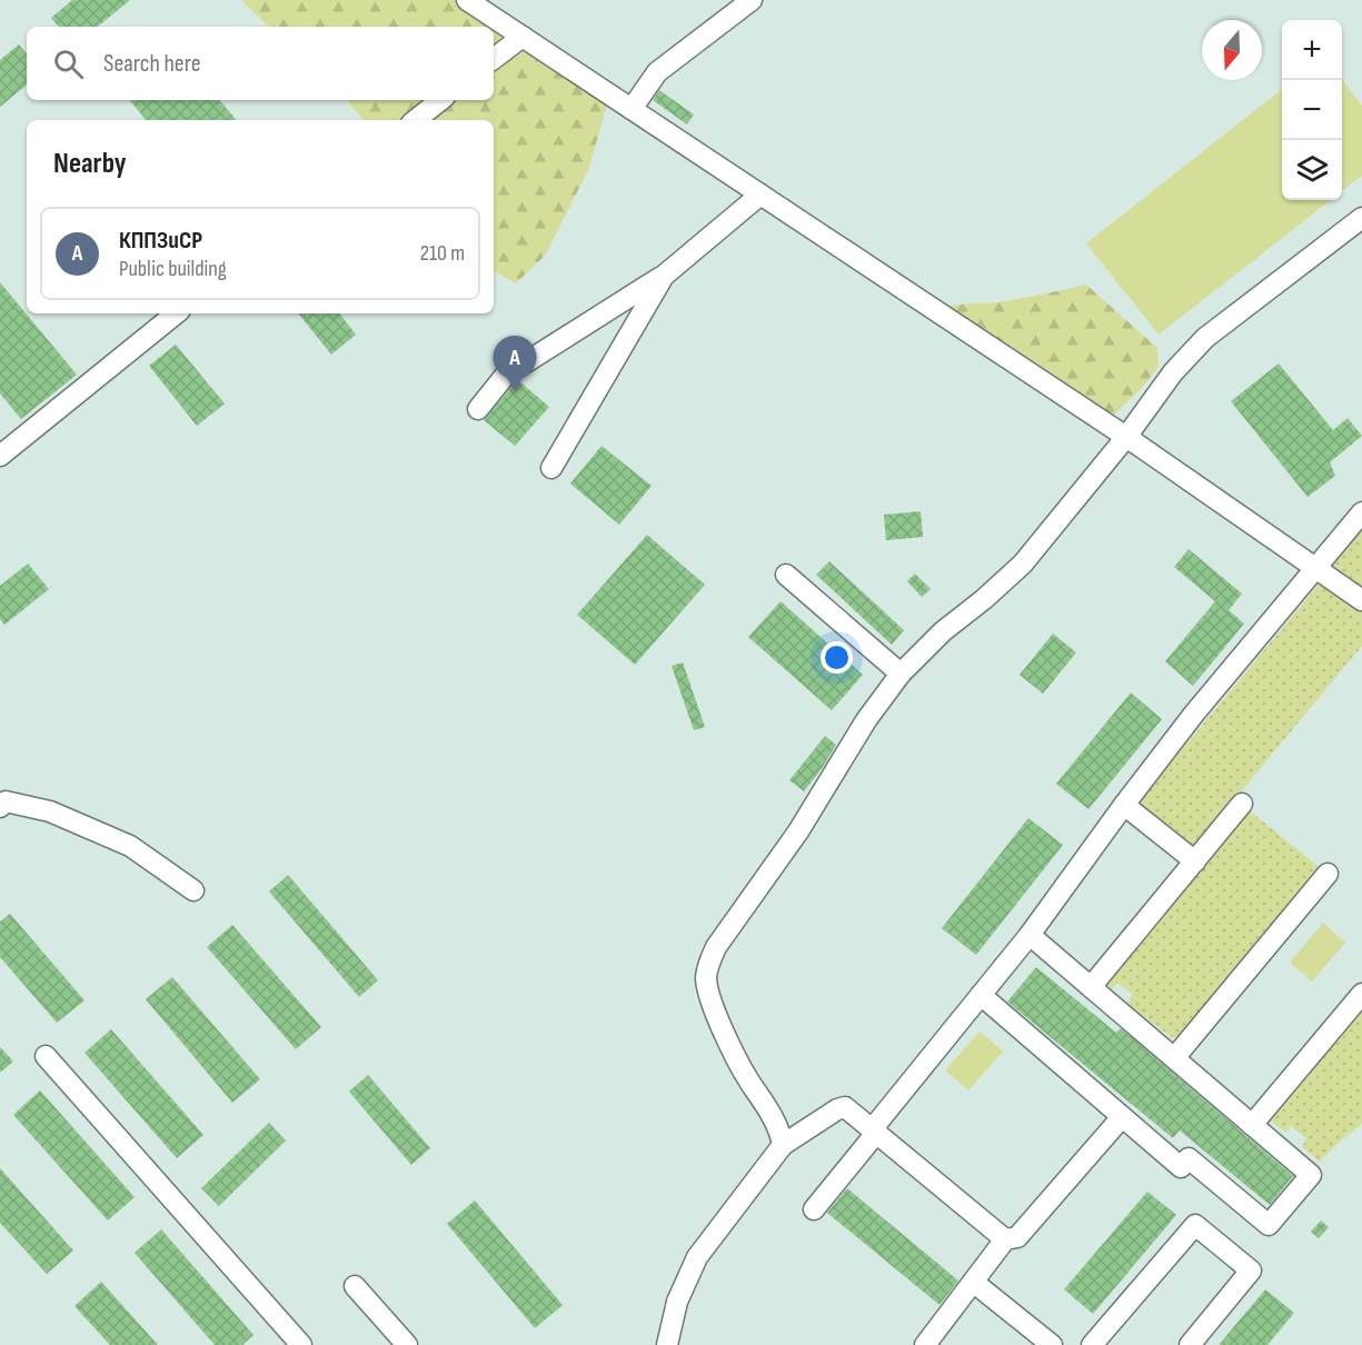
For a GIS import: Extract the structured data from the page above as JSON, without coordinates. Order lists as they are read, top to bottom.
{
  "north": "bottom",
  "page": {
    "map_buttons": ["+", "−"],
    "search": "Search here",
    "heading": "Nearby",
    "list": [
      {
        "mark": "A",
        "name": "КППЗиСР",
        "note": "Public building",
        "value": "210 m"
      }
    ],
    "pins": "A"
  }
}
